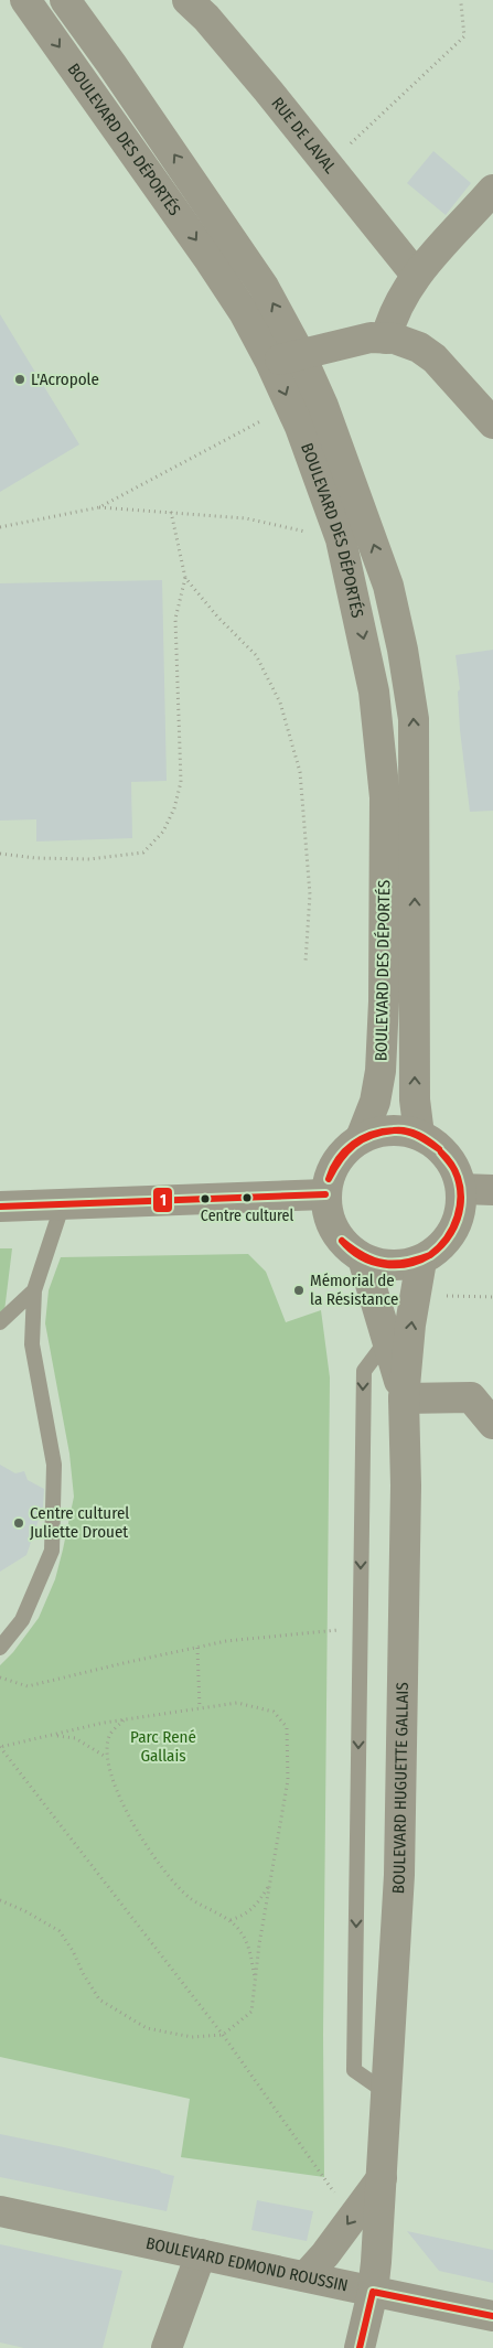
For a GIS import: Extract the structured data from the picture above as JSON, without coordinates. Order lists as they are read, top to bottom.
{
  "streets": {
    "street": [
      "RUE DE LAVAL",
      "BOULEVARD DES DÉPORTÉS",
      "BOULEVARD HUGUETTE GALLAIS",
      "BOULEVARD EDMOND ROUSSIN"
    ]
  },
  "crossings": [
    ["BOULEVARD DES DÉPORTÉS", "BOULEVARD HUGUETTE GALLAIS"],
    ["BOULEVARD HUGUETTE GALLAIS", "BOULEVARD EDMOND ROUSSIN"]
  ],
  "parks": ["Parc René Gallais"],
  "places": [
    "L'Acropole",
    "Centre culturel",
    "Mémorial de la Résistance",
    "Centre culturel Juliette Drouet"
  ],
  "lines": ["transit line 1"]
}
